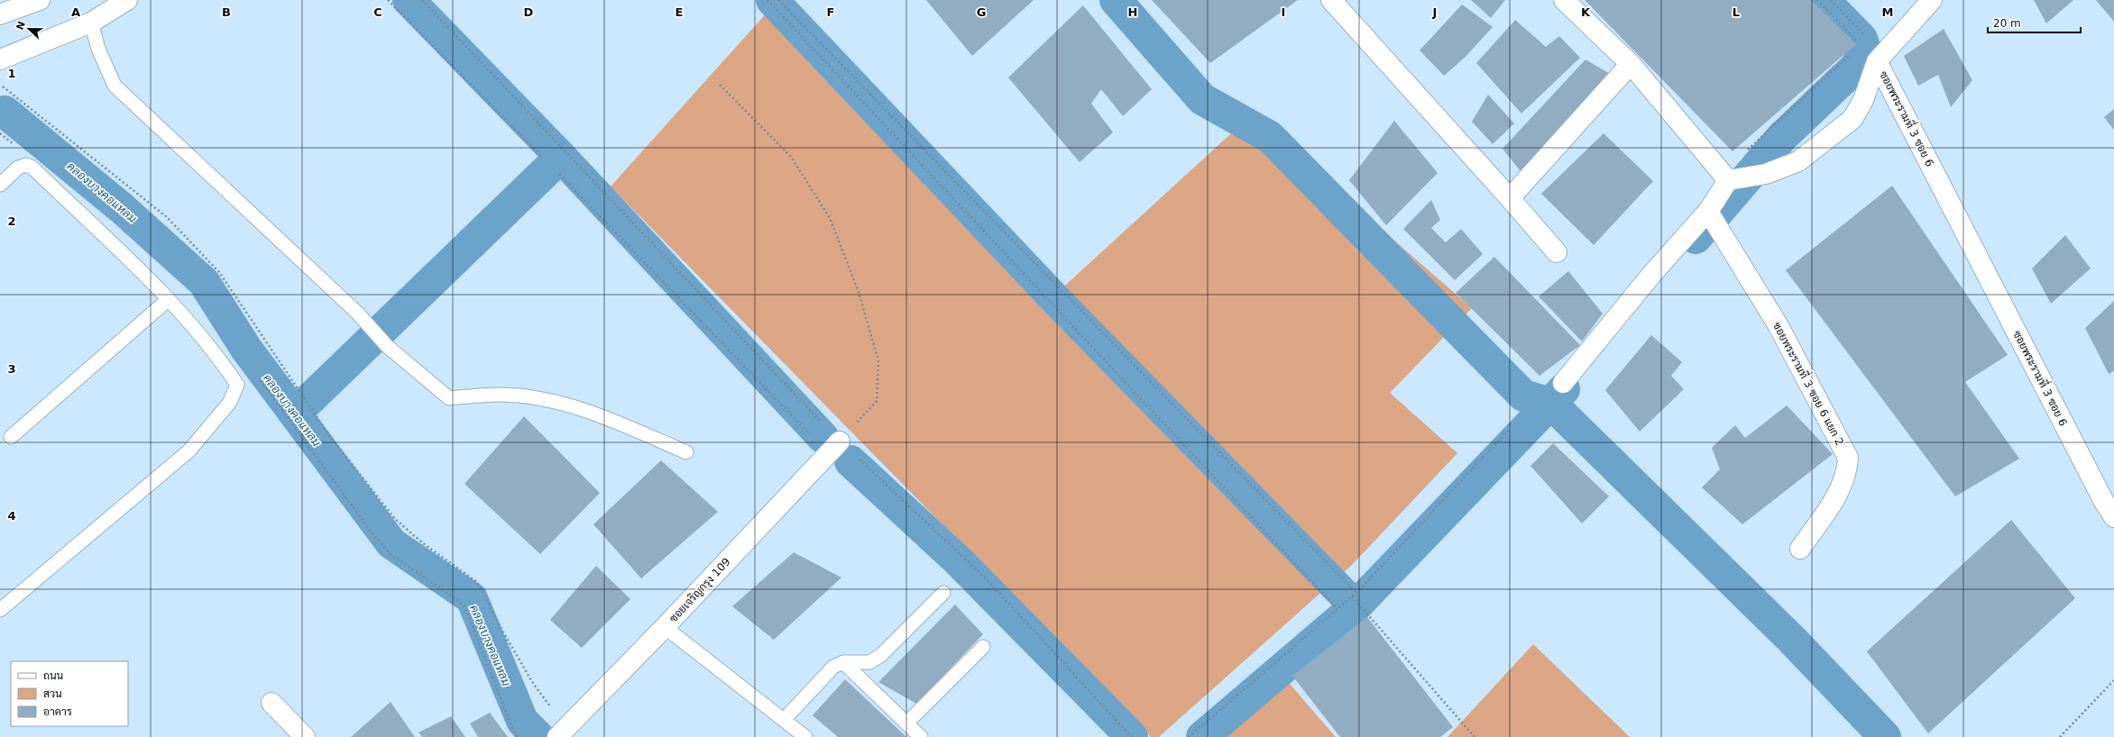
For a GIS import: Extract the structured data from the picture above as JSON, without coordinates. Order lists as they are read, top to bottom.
{
  "streets": {
    "street": ["ซอยพระรามที่ 3 ซอย 6", "ซอยพระรามที่ 3 ซอย 6 แยก 2", "ซอยเจริญกรุง 109"]
  },
  "water": ["คลองบางคอแหลม"],
  "legend": ["ถนน", "สวน", "อาคาร"],
  "scale_bar": "20 m",
  "north": "left",
  "grid": {
    "columns": [
      "A",
      "B",
      "C",
      "D",
      "E",
      "F",
      "G",
      "H",
      "I",
      "J",
      "K",
      "L",
      "M"
    ],
    "rows": [
      "1",
      "2",
      "3",
      "4"
    ]
  }
}
